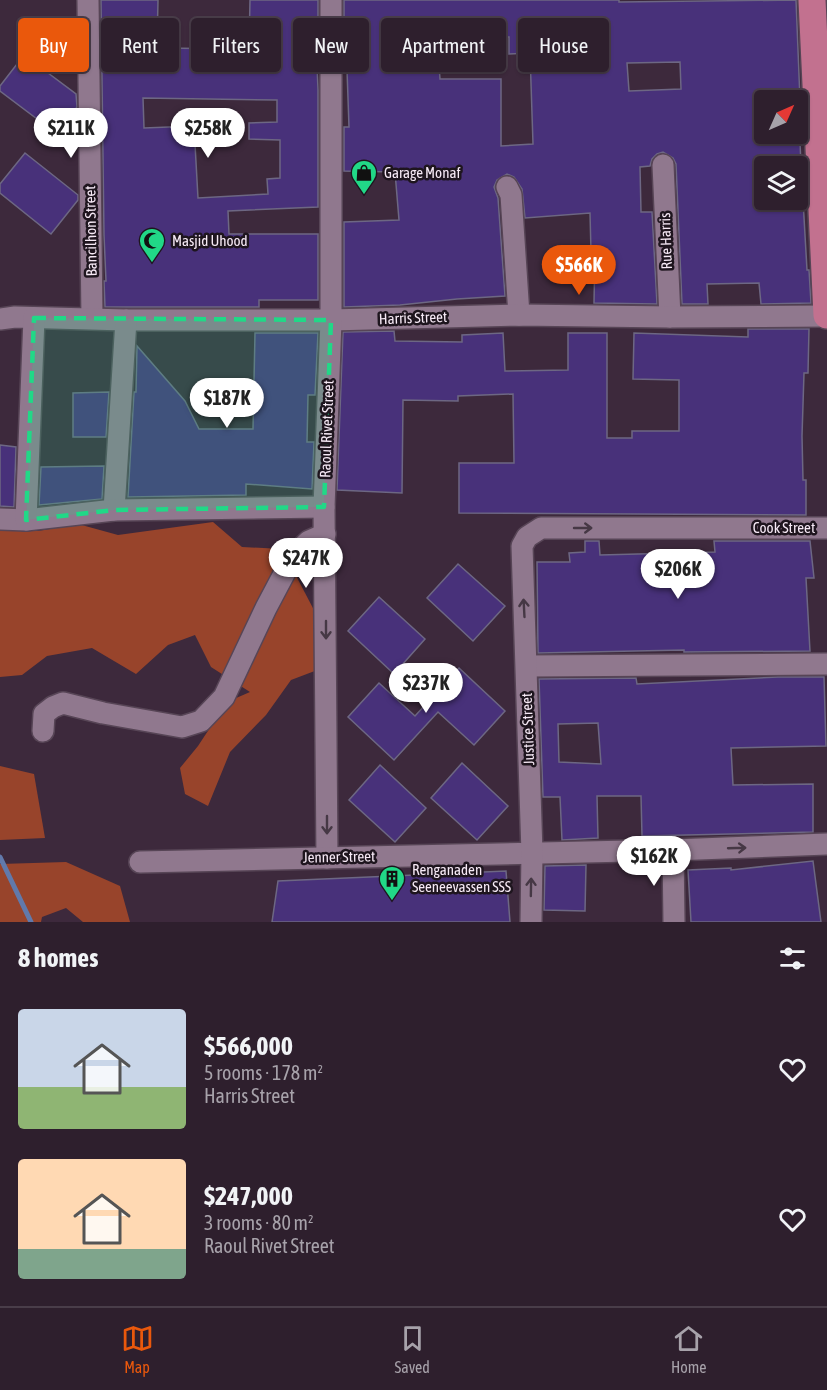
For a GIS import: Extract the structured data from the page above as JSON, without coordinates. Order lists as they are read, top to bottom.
{
  "streets": {
    "street": [
      "Bancilhon Street",
      "Rue Harris",
      "Harris Street",
      "Raoul Rivet Street",
      "Cook Street",
      "Justice Street",
      "Jenner Street"
    ]
  },
  "crossings": [
    ["Bancilhon Street", "Harris Street"],
    ["Rue Harris", "Harris Street"],
    ["Harris Street", "Raoul Rivet Street"],
    ["Raoul Rivet Street", "Jenner Street"],
    ["Cook Street", "Justice Street"],
    ["Justice Street", "Jenner Street"]
  ],
  "one_way": ["Raoul Rivet Street"],
  "places": {
    "shop": ["Garage Monaf"],
    "mosque": ["Masjid Uhood"],
    "building": ["Renganaden Seeneevassen SSS"]
  },
  "north": "top right",
  "page": {
    "chip": [
      "Buy",
      "Rent",
      "Filters",
      "New",
      "Apartment",
      "House"
    ],
    "price": [
      "$211K",
      "$258K",
      "$566K",
      "$187K",
      "$247K",
      "$206K",
      "$237K",
      "$162K"
    ],
    "heading": "8 homes",
    "list": [
      {
        "name": "$566,000",
        "note": "5 rooms · 178 m² · Harris Street"
      },
      {
        "name": "$247,000",
        "note": "3 rooms · 80 m² · Raoul Rivet Street"
      }
    ],
    "tabs": ["Map", "Saved", "Home"]
  }
}
